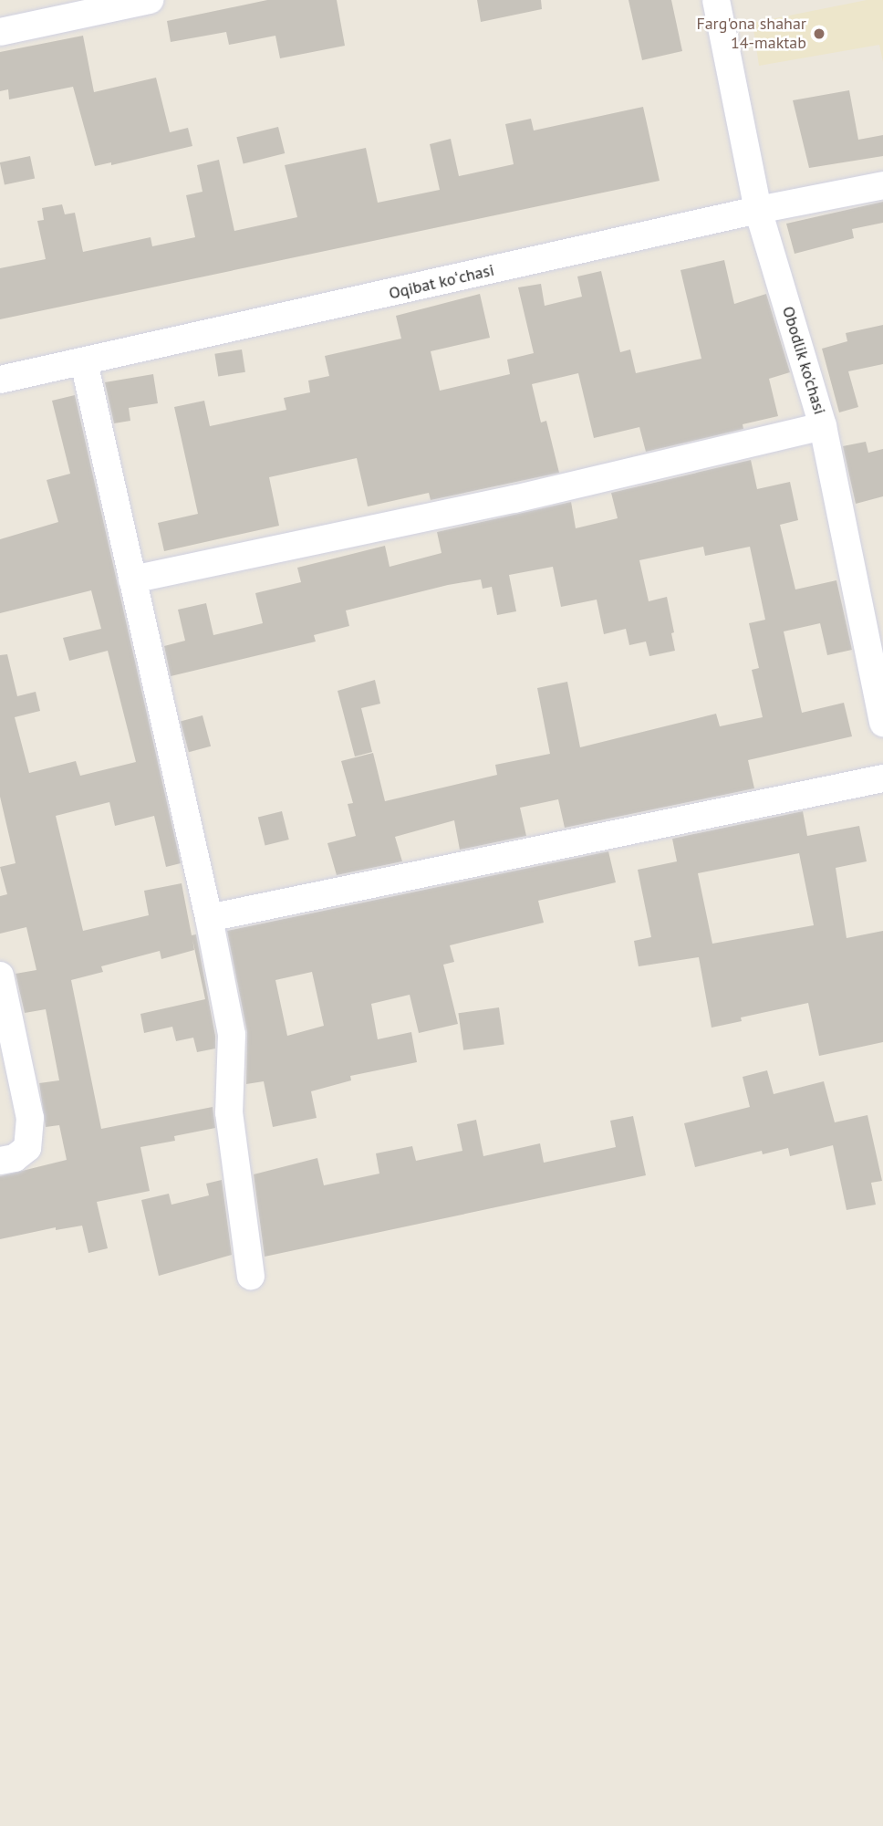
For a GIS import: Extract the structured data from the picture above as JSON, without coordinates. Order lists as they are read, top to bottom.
{
  "streets": {
    "street": ["Oqibat koʻchasi", "Obodlik ko'chasi"]
  },
  "crossings": [
    ["Oqibat koʻchasi", "Obodlik ko'chasi"]
  ],
  "places": ["Farg'ona shahar 14-maktab"]
}
